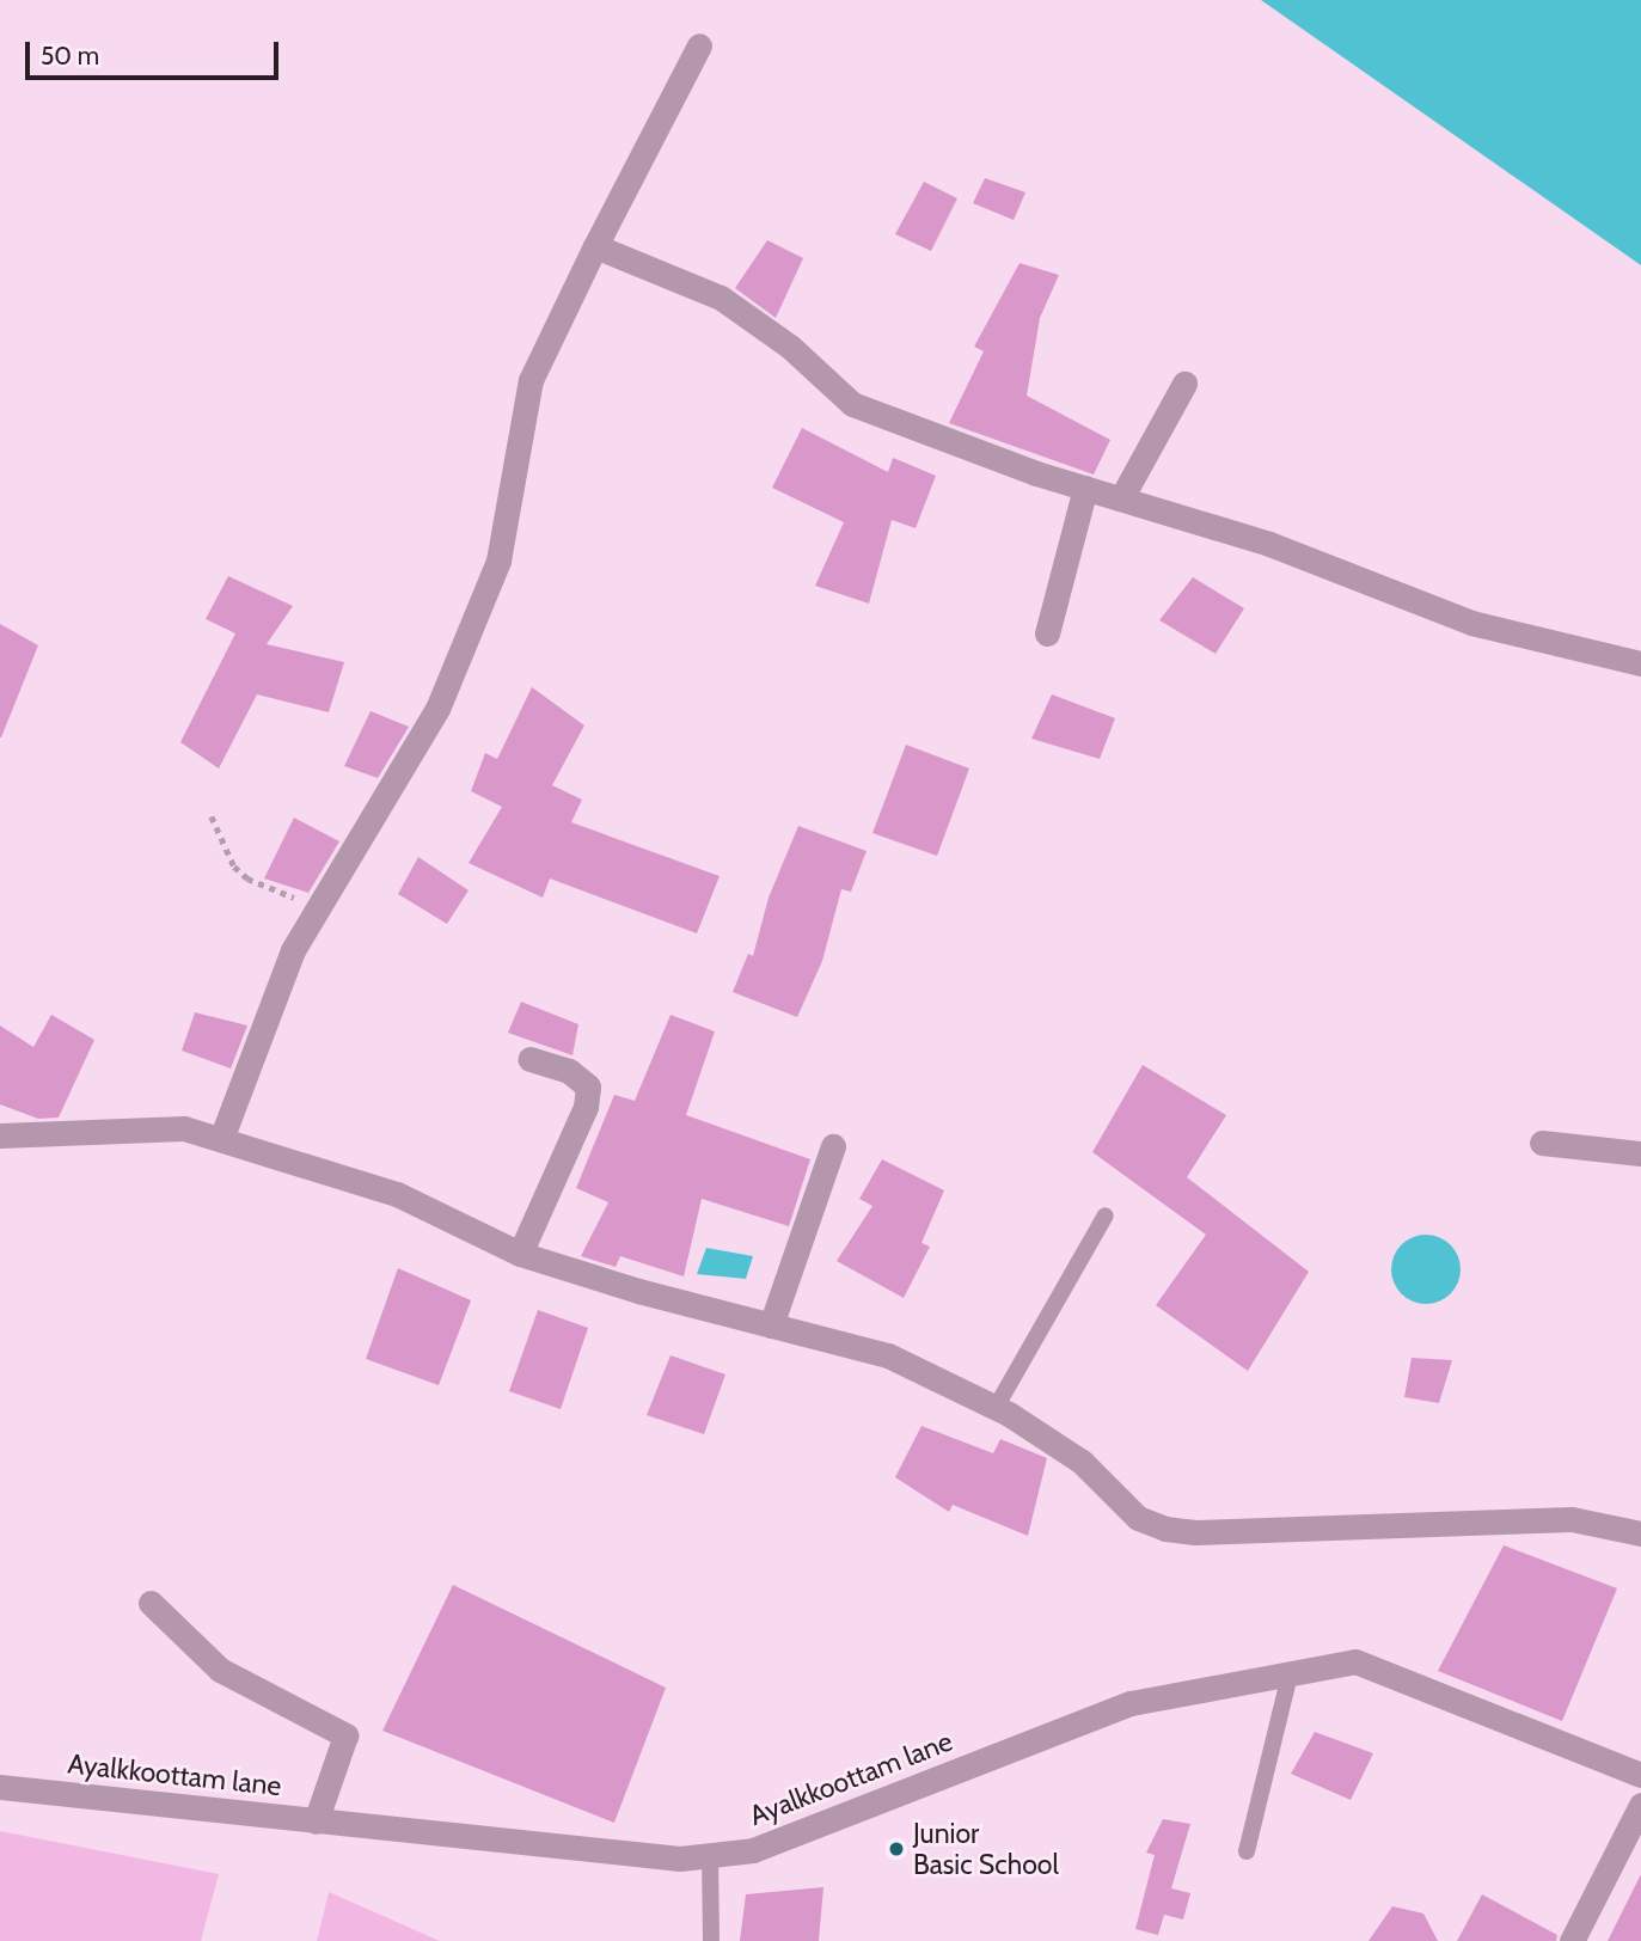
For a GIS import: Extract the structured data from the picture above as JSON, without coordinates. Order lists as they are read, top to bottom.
{
  "streets": {
    "street": ["Ayalkkoottam lane"]
  },
  "places": ["Junior Basic School"],
  "scale_bar": "50 m"
}
